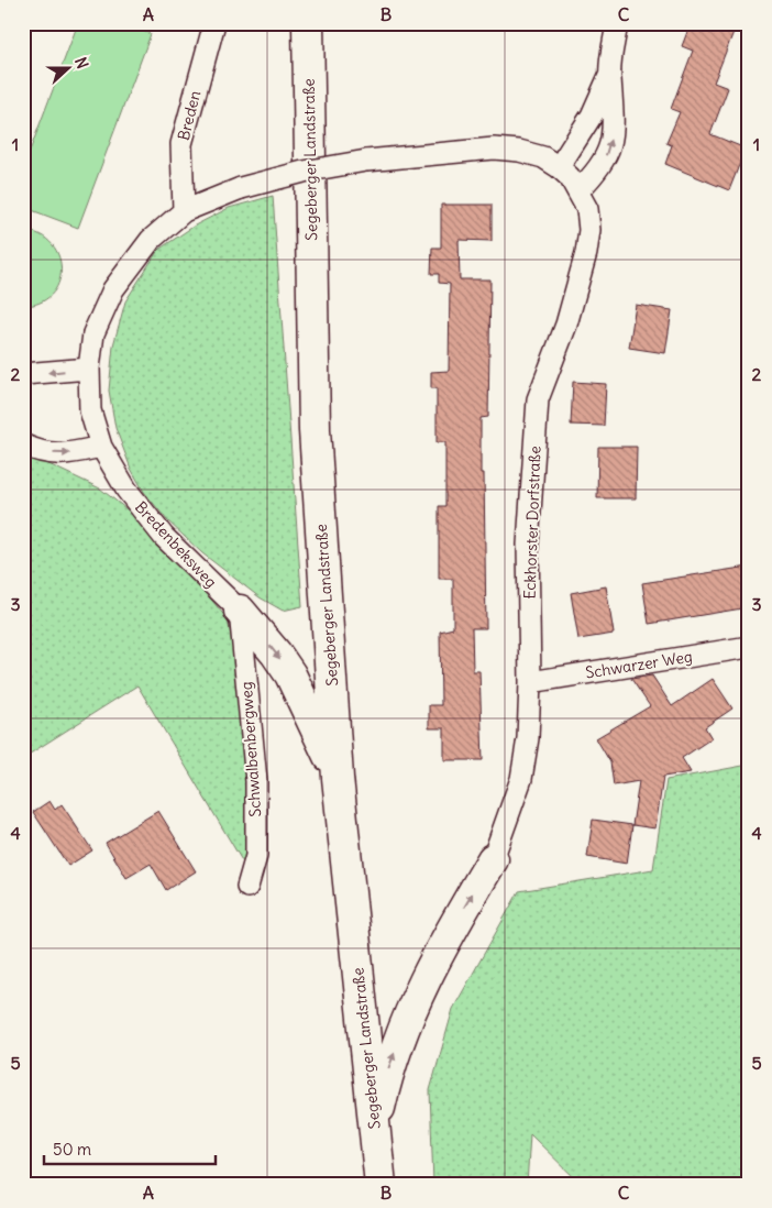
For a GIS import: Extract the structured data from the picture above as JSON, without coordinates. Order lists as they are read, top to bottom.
{
  "streets": {
    "main road": ["Segeberger Landstraße"],
    "street": [
      "Breden",
      "Eckhorster Dorfstraße",
      "Bredenbeksweg",
      "Schwarzer Weg",
      "Schwalbenbergweg"
    ]
  },
  "crossings": [
    ["Breden", "Bredenbeksweg"],
    ["Eckhorster Dorfstraße", "Bredenbeksweg"],
    ["Eckhorster Dorfstraße", "Schwarzer Weg"],
    ["Bredenbeksweg", "Schwalbenbergweg"]
  ],
  "scale_bar": "50 m",
  "north": "right",
  "grid": {
    "columns": ["A", "B", "C"],
    "rows": [
      "1",
      "2",
      "3",
      "4",
      "5"
    ]
  }
}
